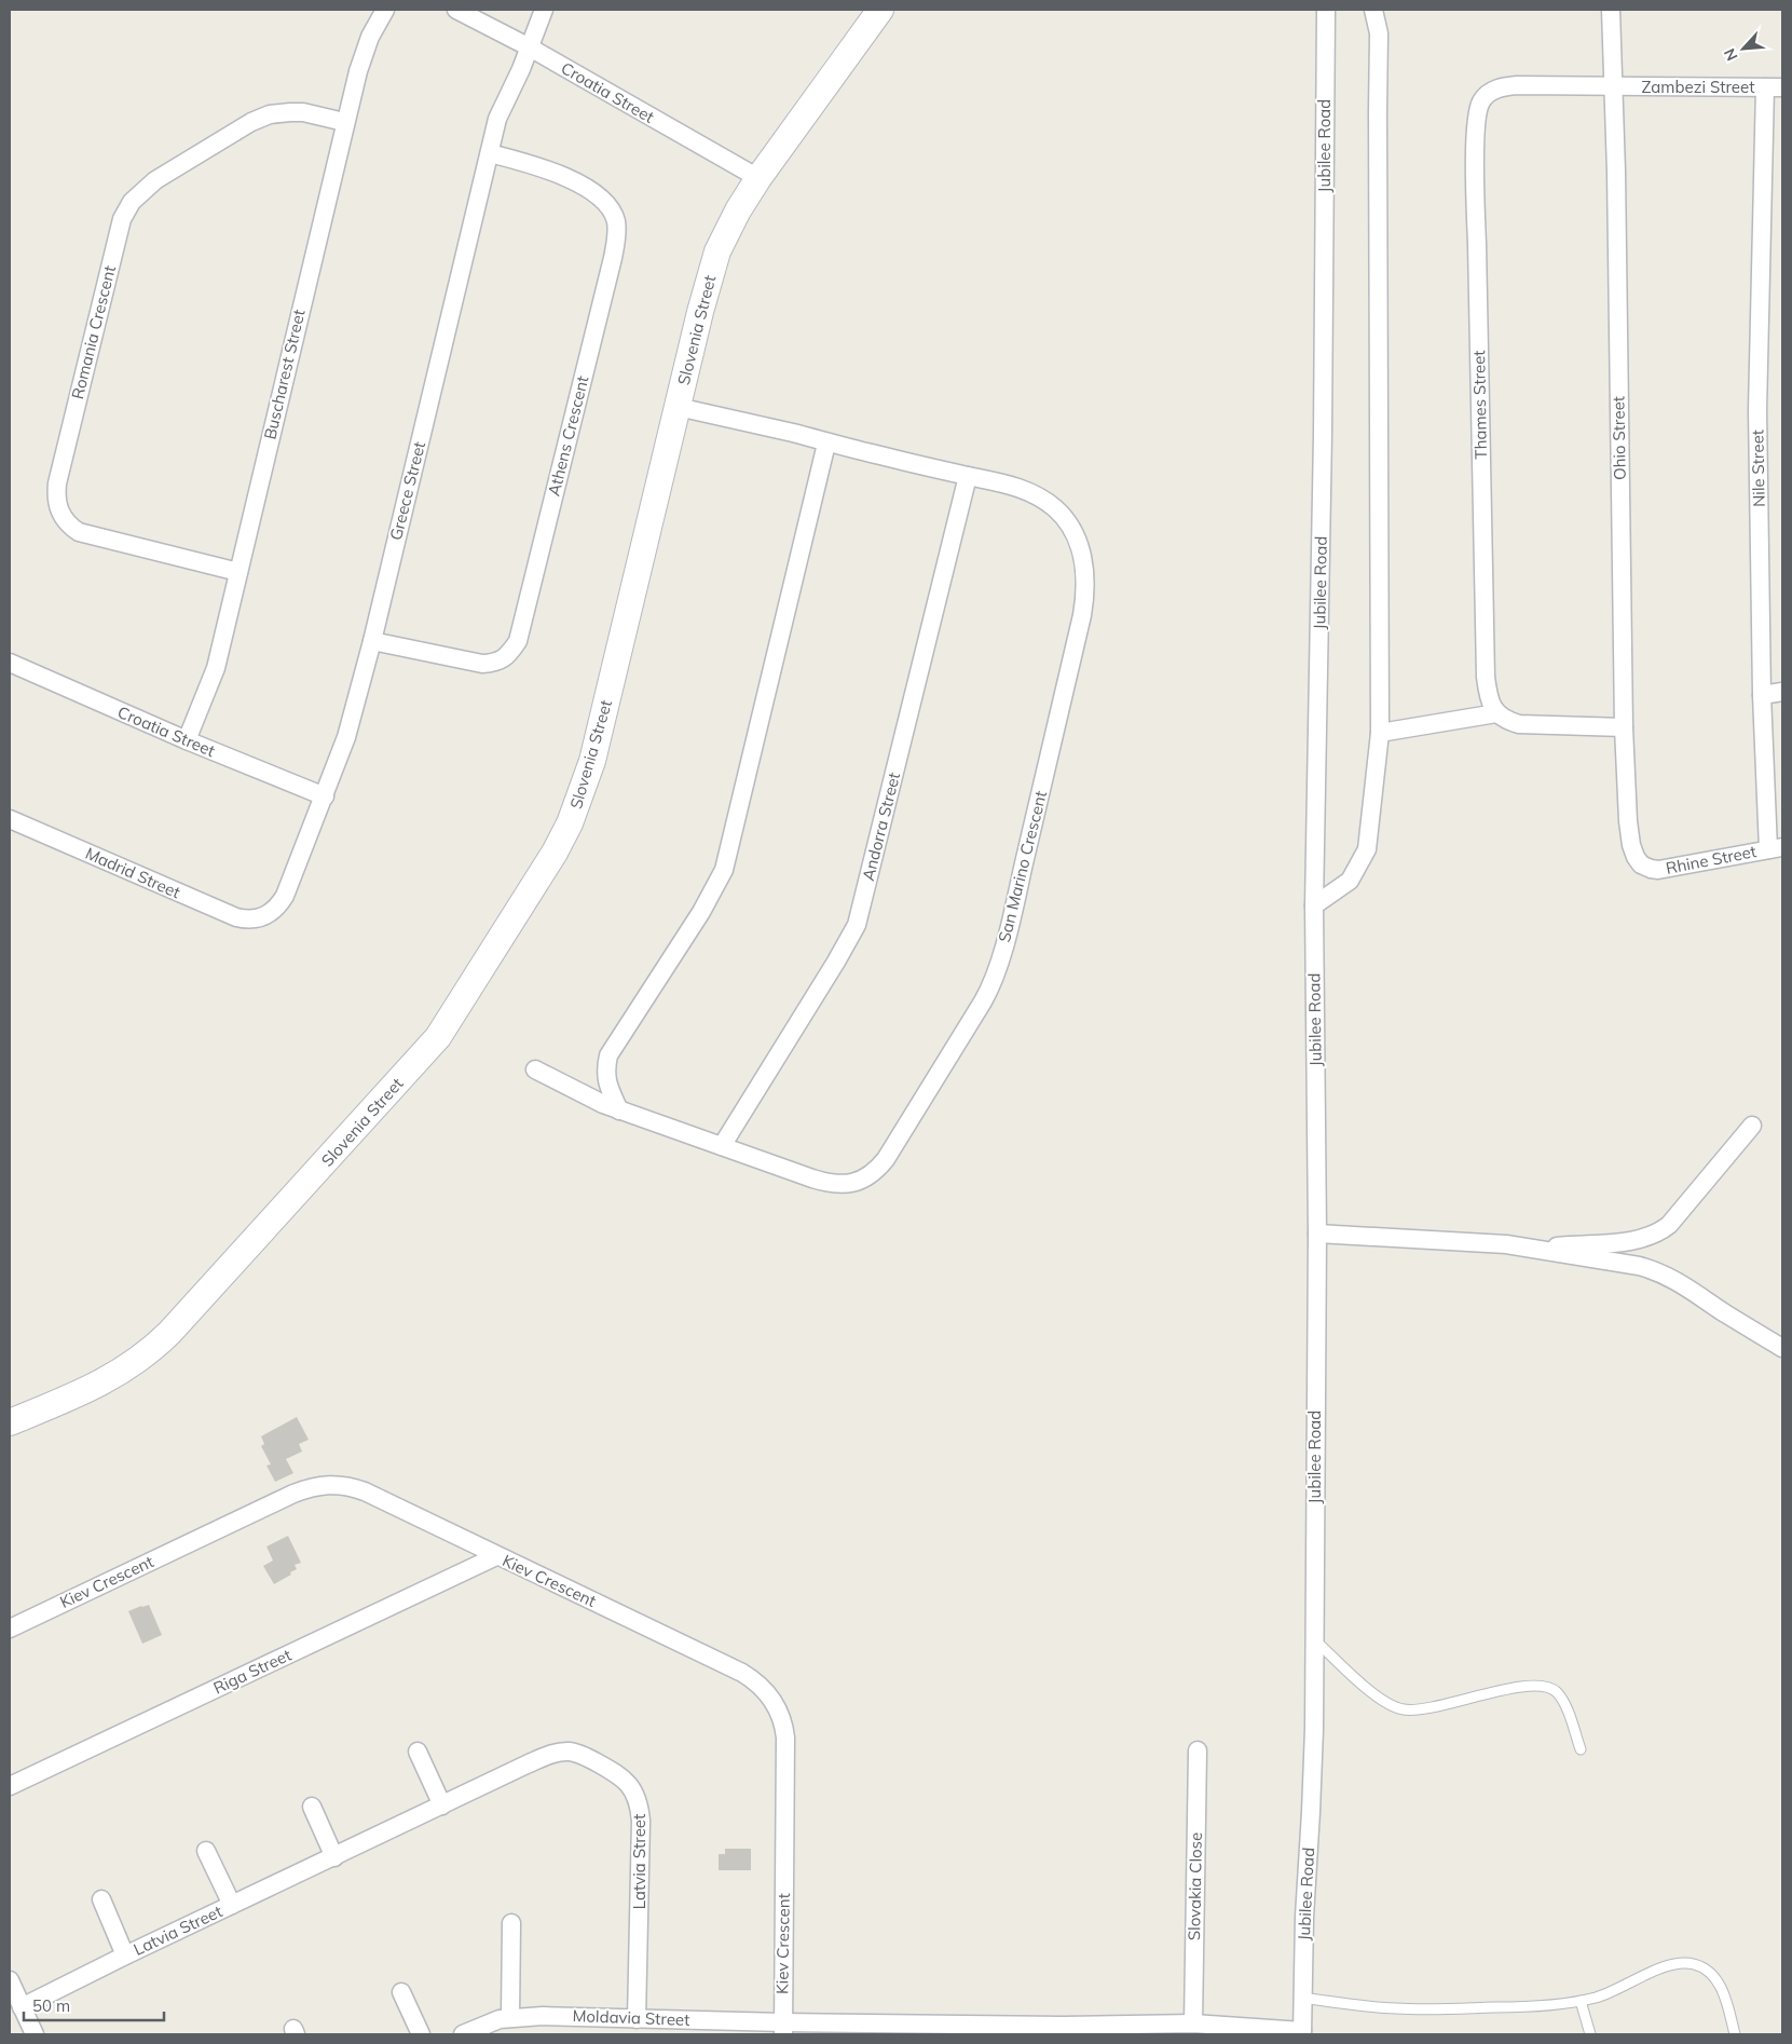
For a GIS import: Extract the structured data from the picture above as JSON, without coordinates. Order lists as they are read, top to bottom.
{
  "streets": {
    "street": [
      "Zambezi Street",
      "Croatia Street",
      "Jubilee Road",
      "Slovenia Street",
      "Romania Crescent",
      "Buscharest Street",
      "Thames Street",
      "Athens Crescent",
      "Ohio Street",
      "Nile Street",
      "Greece Street",
      "Andorra Street",
      "Rhine Street",
      "San Marino Crescent",
      "Madrid Street",
      "Kiev Crescent",
      "Riga Street",
      "Latvia Street",
      "Slovakia Close",
      "Moldavia Street"
    ]
  },
  "crossings": [
    ["Zambezi Street", "Thames Street"],
    ["Zambezi Street", "Ohio Street"],
    ["Zambezi Street", "Nile Street"],
    ["Croatia Street", "Slovenia Street"],
    ["Croatia Street", "Buscharest Street"],
    ["Croatia Street", "Greece Street"],
    ["Jubilee Road", "Moldavia Street"],
    ["Slovenia Street", "San Marino Crescent"],
    ["Romania Crescent", "Buscharest Street"],
    ["Thames Street", "Ohio Street"],
    ["Athens Crescent", "Greece Street"],
    ["Ohio Street", "Rhine Street"],
    ["Nile Street", "Rhine Street"],
    ["Greece Street", "Madrid Street"],
    ["Andorra Street", "San Marino Crescent"],
    ["Kiev Crescent", "Riga Street"],
    ["Kiev Crescent", "Moldavia Street"],
    ["Latvia Street", "Moldavia Street"],
    ["Slovakia Close", "Moldavia Street"]
  ],
  "scale_bar": "50 m",
  "north": "bottom left"
}
